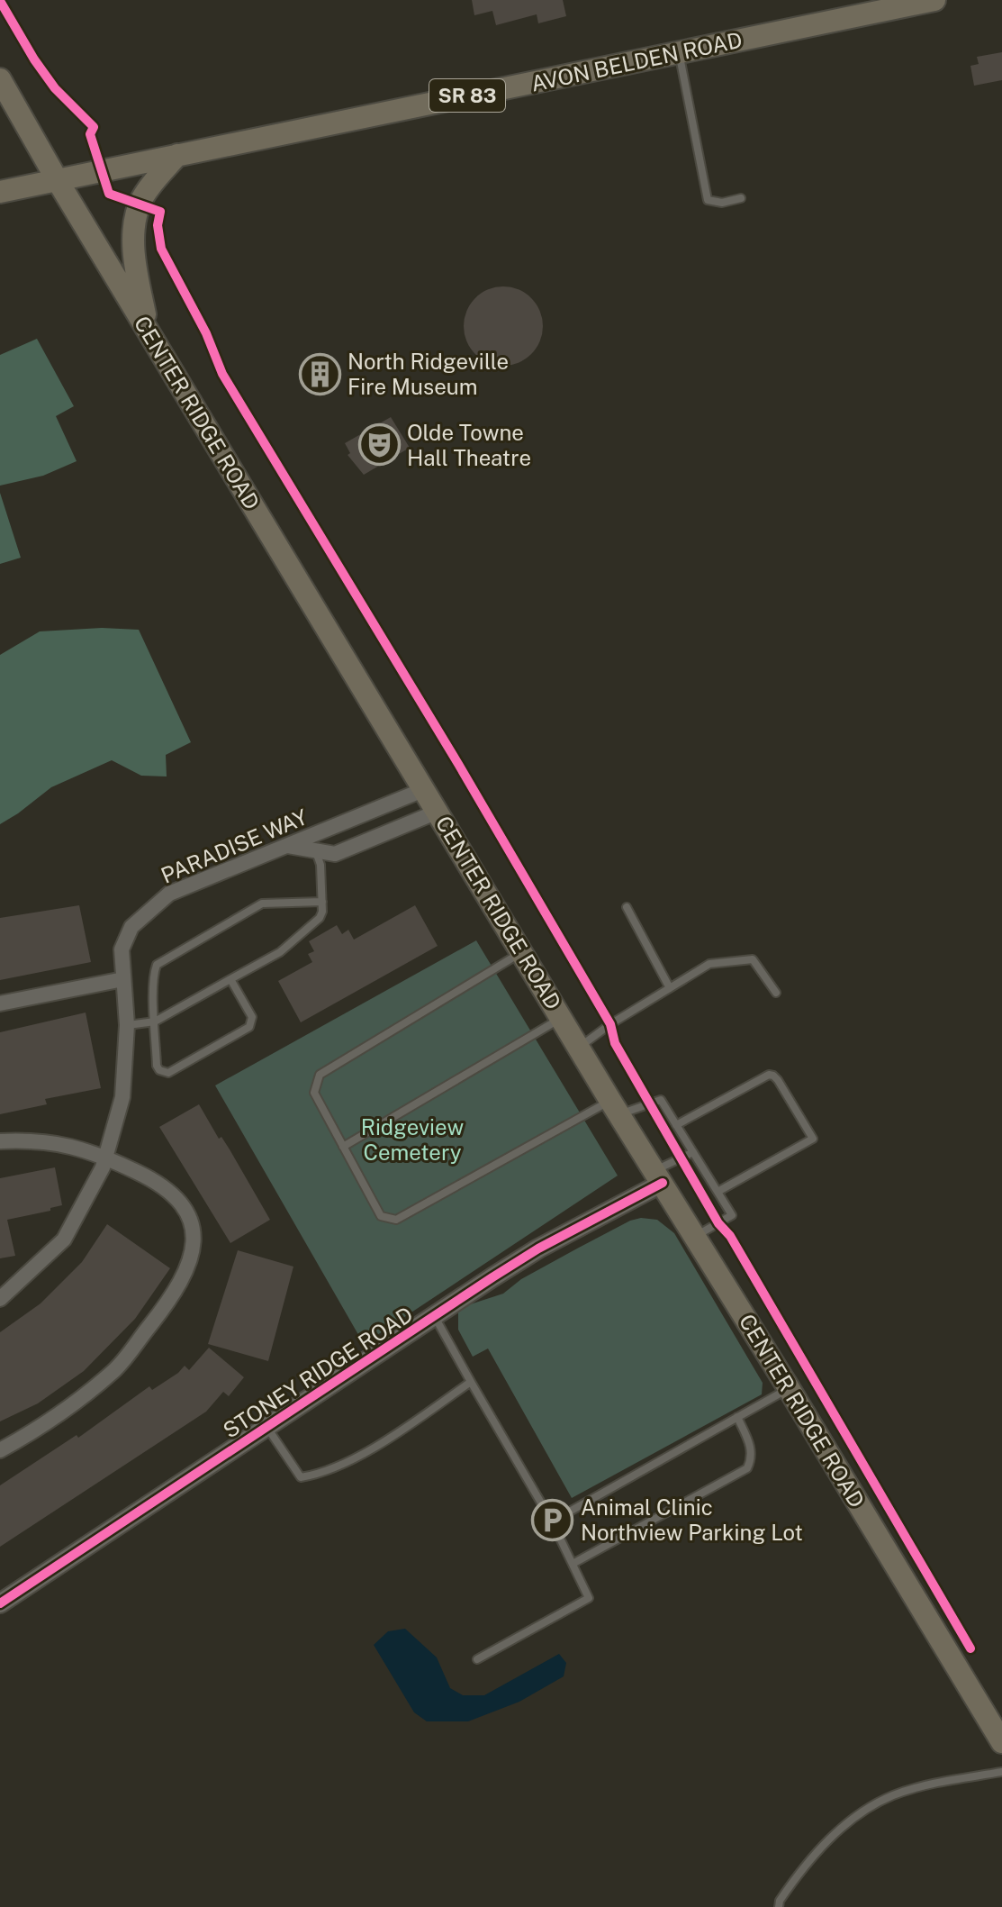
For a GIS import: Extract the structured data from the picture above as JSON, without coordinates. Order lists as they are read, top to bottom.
{
  "streets": {
    "main road": ["AVON BELDEN ROAD", "SR 83", "CENTER RIDGE ROAD"],
    "street": ["PARADISE WAY", "STONEY RIDGE ROAD"]
  },
  "crossings": [
    ["AVON BELDEN ROAD", "CENTER RIDGE ROAD"],
    ["CENTER RIDGE ROAD", "PARADISE WAY"],
    ["CENTER RIDGE ROAD", "STONEY RIDGE ROAD"]
  ],
  "parks": ["Ridgeview Cemetery"],
  "places": {
    "building": ["North Ridgeville Fire Museum"],
    "theatre": ["Olde Towne Hall Theatre"],
    "parking": ["Animal Clinic Northview Parking Lot"]
  }
}
